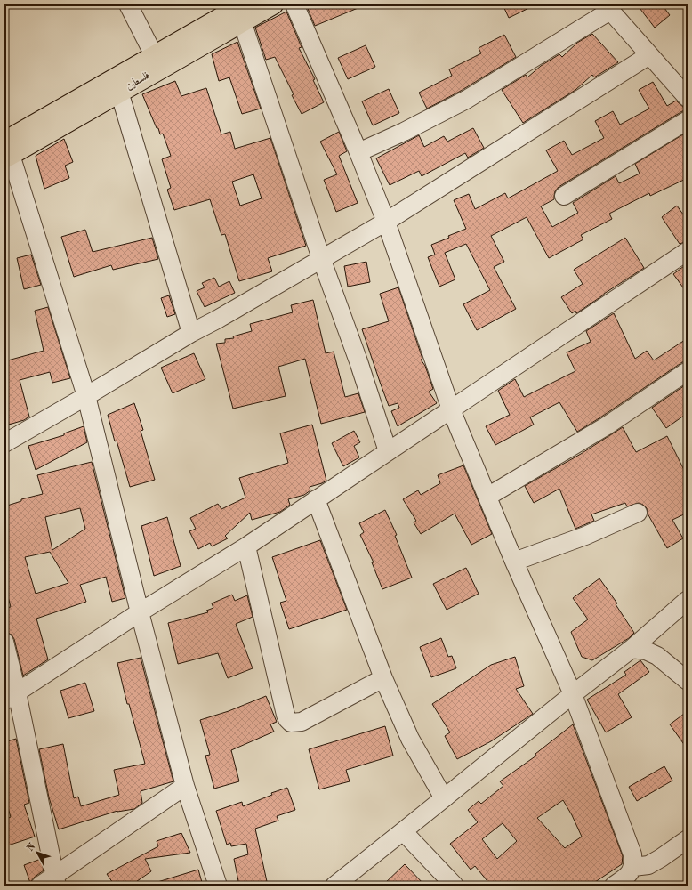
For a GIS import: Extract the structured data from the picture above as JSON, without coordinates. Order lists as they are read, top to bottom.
{
  "streets": {
    "main road": ["فلسطين"]
  },
  "north": "top left"
}
